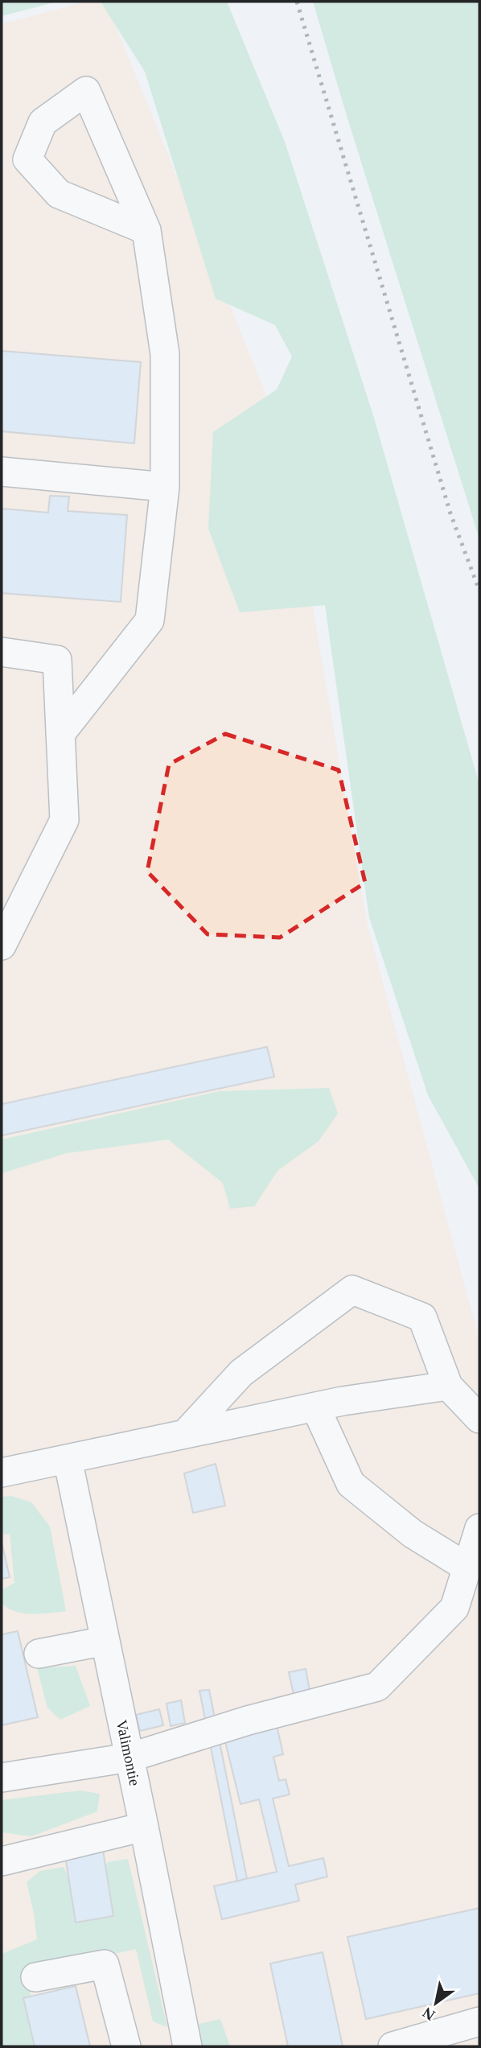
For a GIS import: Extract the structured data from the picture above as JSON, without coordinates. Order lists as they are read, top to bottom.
{
  "streets": {
    "street": ["Valimontie"]
  },
  "north": "bottom left"
}
